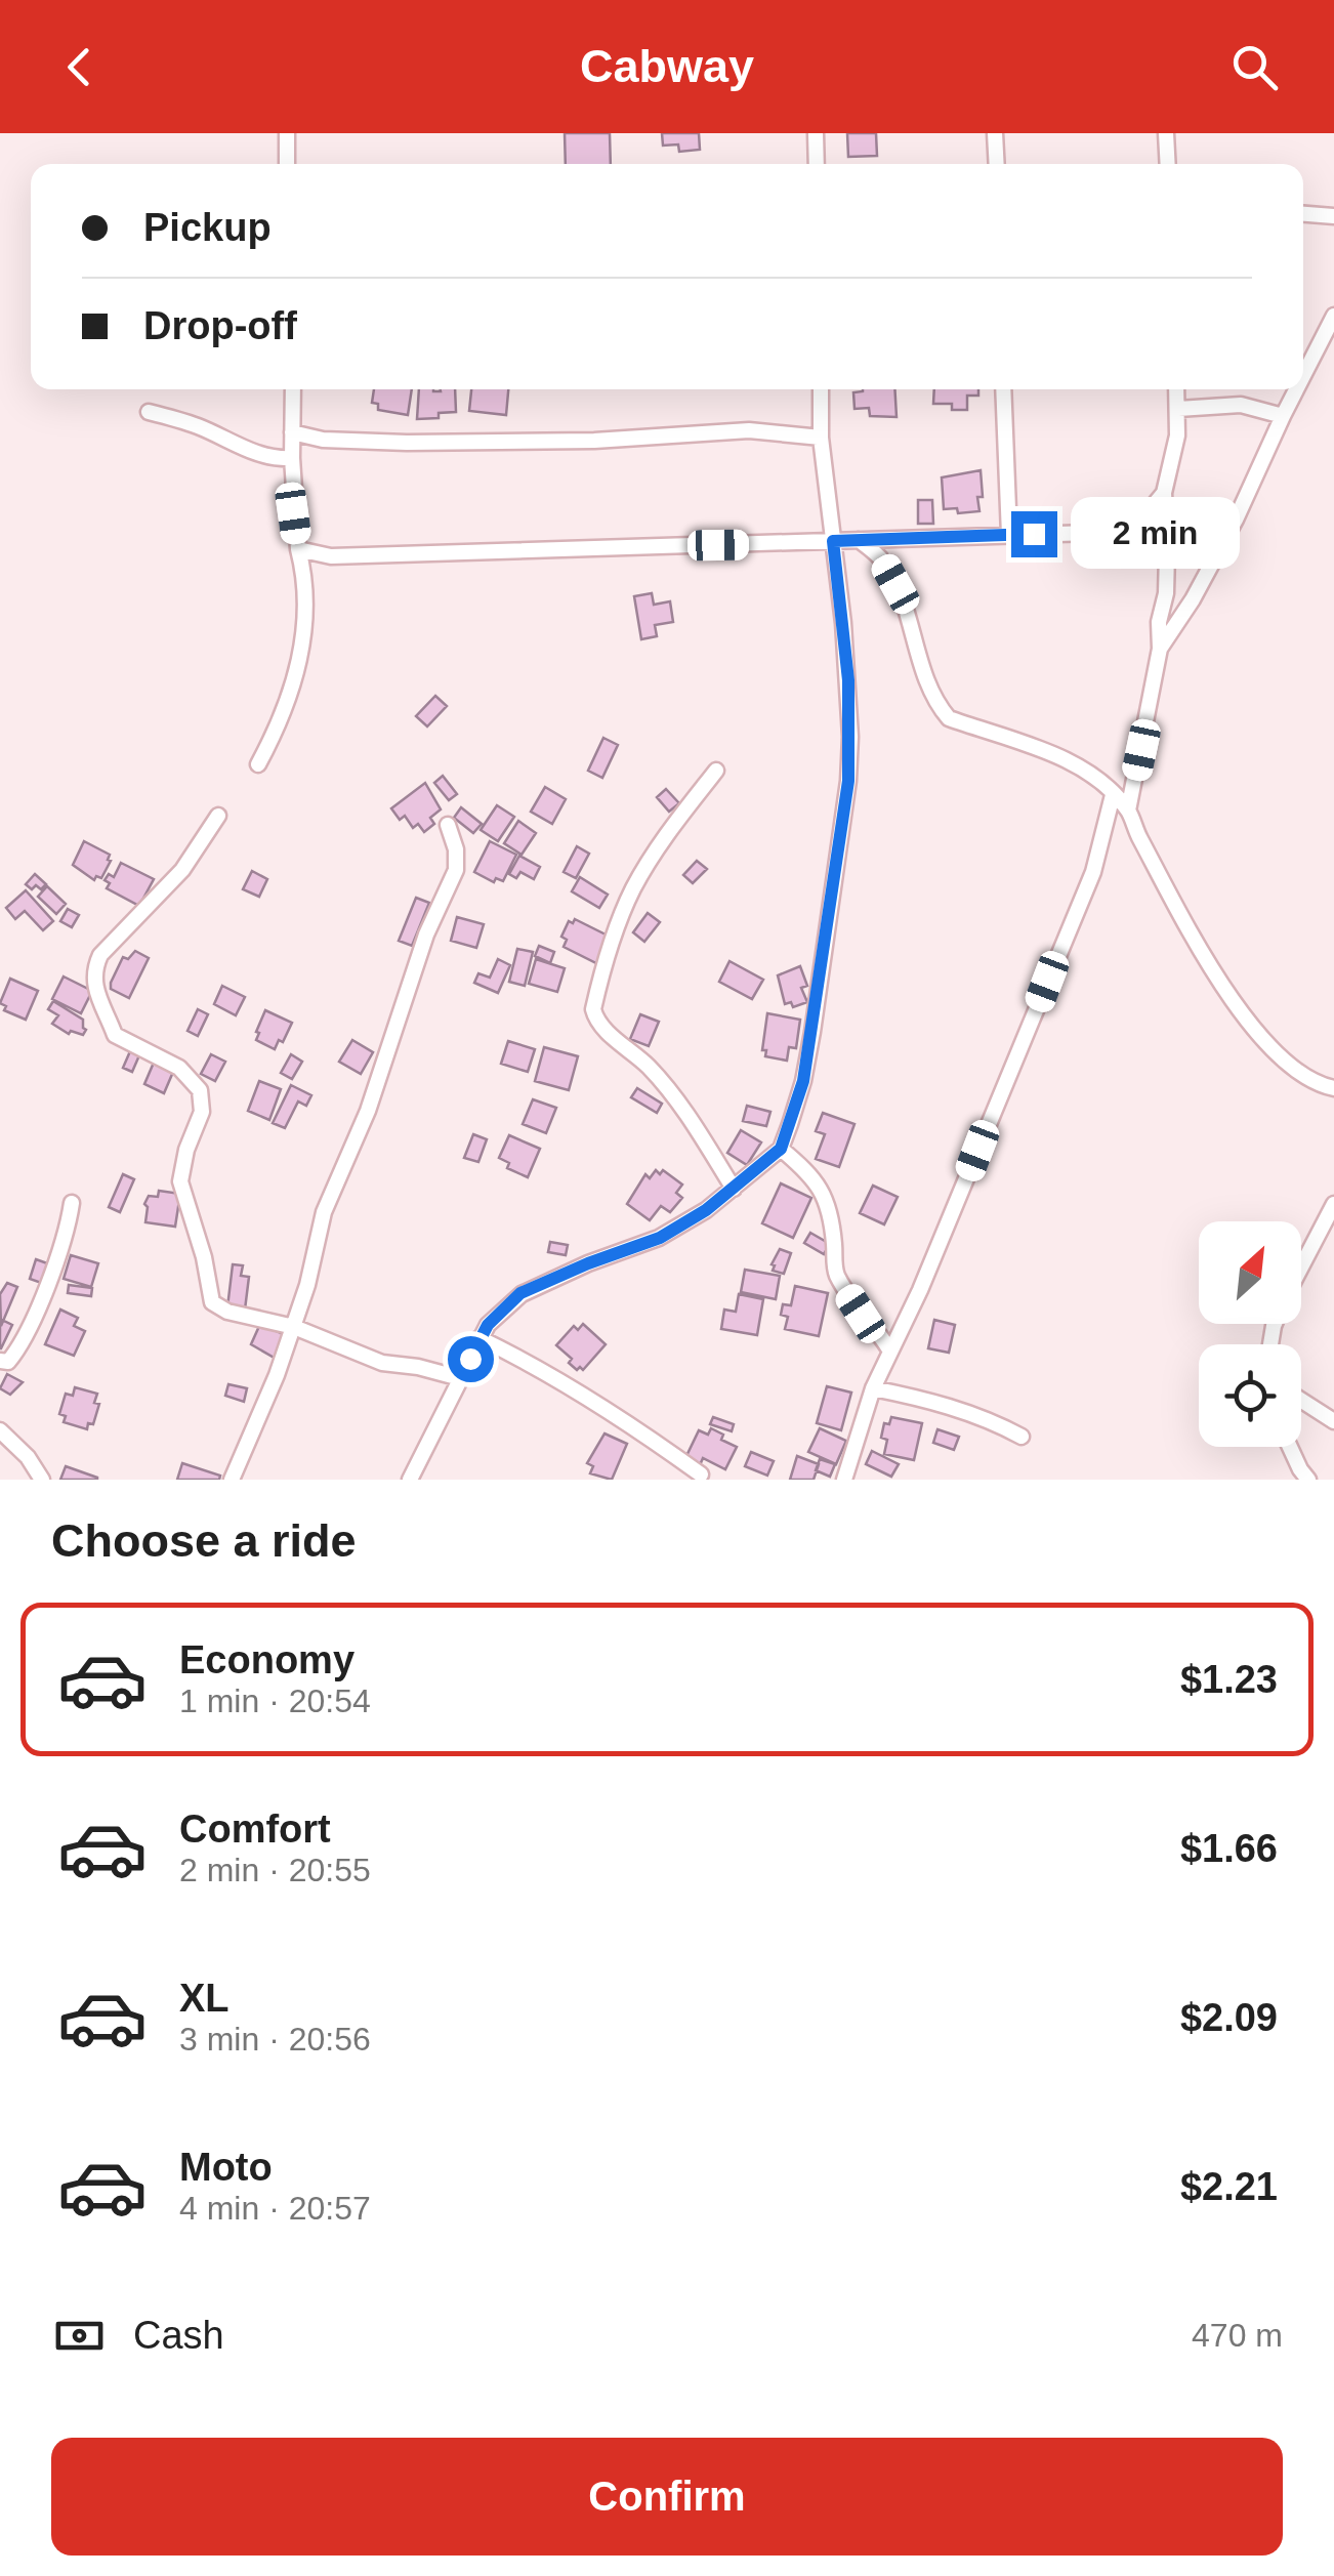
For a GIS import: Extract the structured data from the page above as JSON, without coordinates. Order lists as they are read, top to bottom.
{
  "north": "top right",
  "page": {
    "header": "Cabway",
    "banner": ["Pickup", "Drop-off"],
    "bubble": "2 min",
    "heading": "Choose a ride",
    "list": [
      {
        "name": "Economy",
        "note": "1 min · 20:54",
        "value": "$1.23"
      },
      {
        "name": "Comfort",
        "note": "2 min · 20:55",
        "value": "$1.66"
      },
      {
        "name": "XL",
        "note": "3 min · 20:56",
        "value": "$2.09"
      },
      {
        "name": "Moto",
        "note": "4 min · 20:57",
        "value": "$2.21"
      }
    ],
    "pay": ["Cash", "470 m"],
    "buttons": "Confirm"
  }
}
